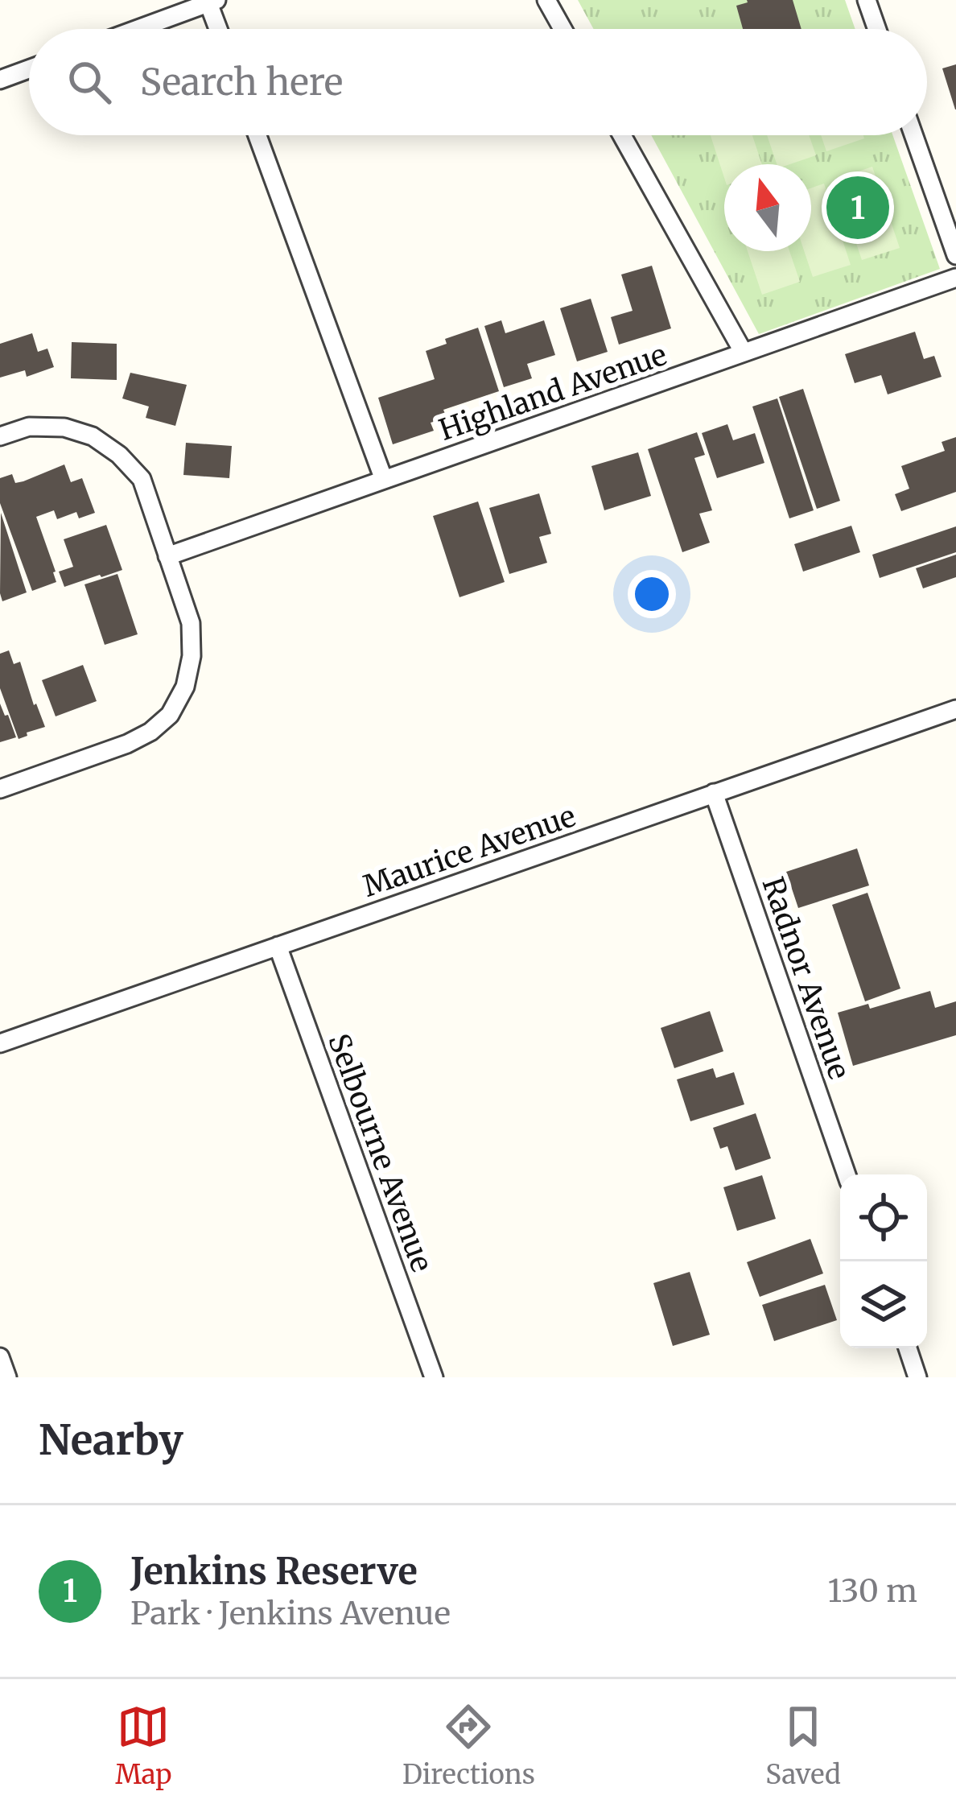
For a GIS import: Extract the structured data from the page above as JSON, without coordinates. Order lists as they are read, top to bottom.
{
  "streets": {
    "street": [
      "Highland Avenue",
      "Maurice Avenue",
      "Radnor Avenue",
      "Selbourne Avenue"
    ]
  },
  "crossings": [
    ["Maurice Avenue", "Radnor Avenue"],
    ["Maurice Avenue", "Selbourne Avenue"]
  ],
  "north": "top",
  "page": {
    "search": "Search here",
    "pins": "1",
    "heading": "Nearby",
    "list": [
      {
        "mark": "1",
        "name": "Jenkins Reserve",
        "note": "Park · Jenkins Avenue",
        "value": "130 m"
      }
    ],
    "nav": ["Map", "Directions", "Saved"]
  }
}
